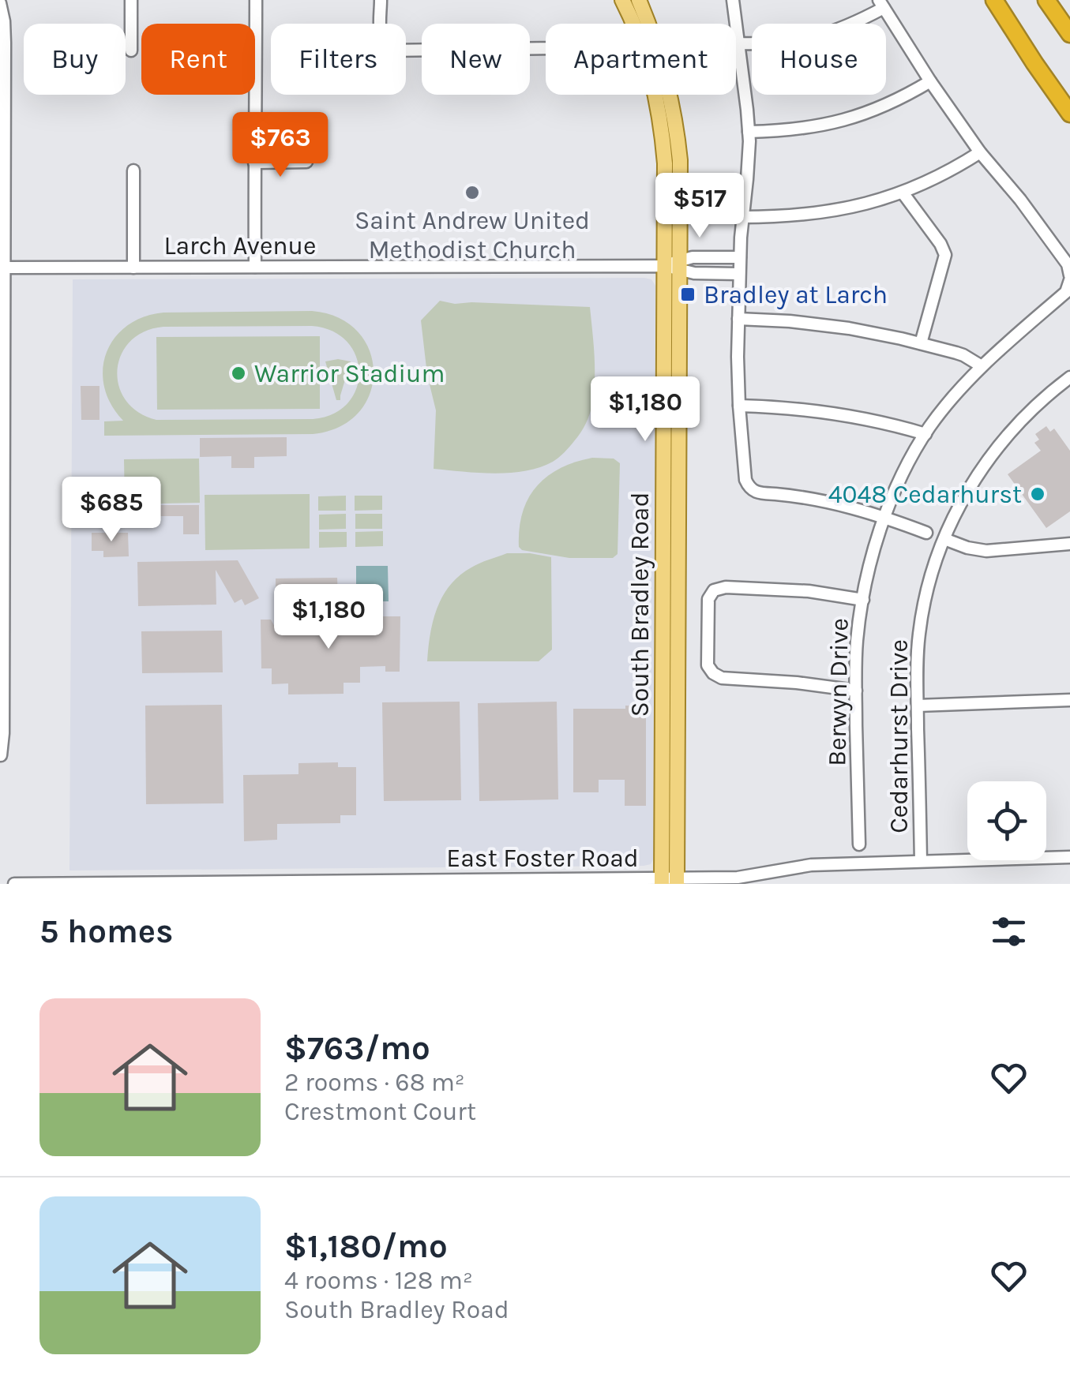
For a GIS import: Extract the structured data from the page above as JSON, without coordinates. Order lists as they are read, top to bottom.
{
  "streets": {
    "main road": ["South Bradley Road"],
    "street": [
      "Larch Avenue",
      "Berwyn Drive",
      "Cedarhurst Drive",
      "East Foster Road"
    ]
  },
  "crossings": [
    ["Larch Avenue", "South Bradley Road"],
    ["South Bradley Road", "East Foster Road"],
    ["Cedarhurst Drive", "East Foster Road"]
  ],
  "places": {
    "other": ["Saint Andrew United Methodist Church", "Warrior Stadium", "4048 Cedarhurst"],
    "transit": ["Bradley at Larch"]
  },
  "page": {
    "chip": [
      "Buy",
      "Rent",
      "Filters",
      "New",
      "Apartment",
      "House"
    ],
    "price": [
      "$763",
      "$517",
      "$1,180",
      "$685",
      "$1,180"
    ],
    "heading": "5 homes",
    "list": [
      {
        "name": "$763/mo",
        "note": "2 rooms · 68 m² · Crestmont Court"
      },
      {
        "name": "$1,180/mo",
        "note": "4 rooms · 128 m² · South Bradley Road"
      }
    ]
  }
}
